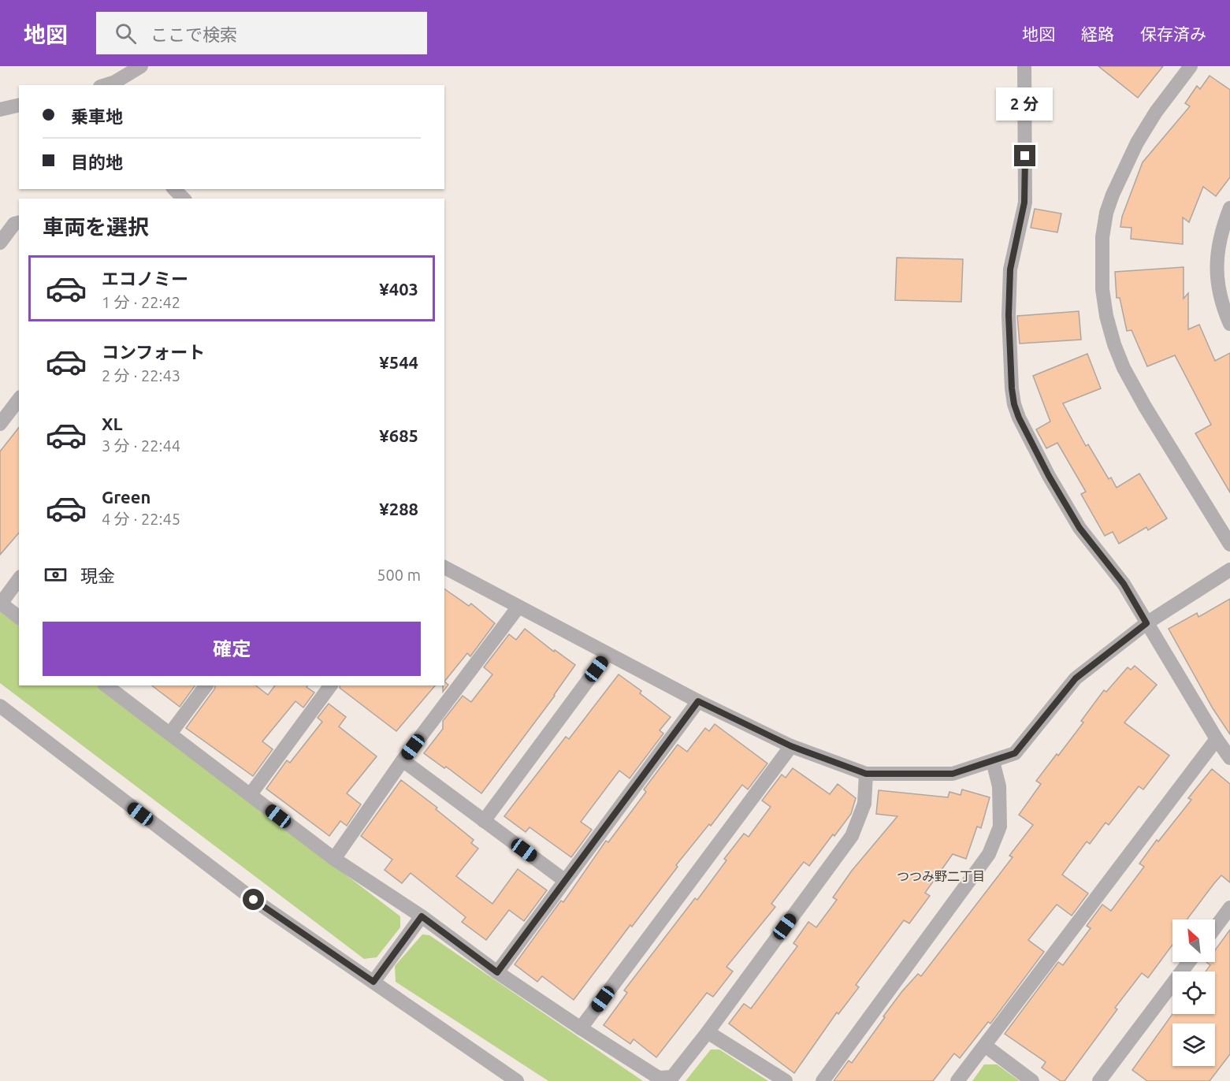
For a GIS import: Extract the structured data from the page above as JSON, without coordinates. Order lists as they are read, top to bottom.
{
  "districts": ["つつみ野二丁目"],
  "north": "top left",
  "page": {
    "header": "地図",
    "search": "ここで検索",
    "nav": ["地図", "経路", "保存済み"],
    "banner": ["乗車地", "目的地"],
    "bubble": "2 分",
    "heading": "車両を選択",
    "list": [
      {
        "name": "エコノミー",
        "note": "1 分 · 22:42",
        "value": "¥403"
      },
      {
        "name": "コンフォート",
        "note": "2 分 · 22:43",
        "value": "¥544"
      },
      {
        "name": "XL",
        "note": "3 分 · 22:44",
        "value": "¥685"
      },
      {
        "name": "Green",
        "note": "4 分 · 22:45",
        "value": "¥288"
      }
    ],
    "pay": ["現金", "500 m"],
    "buttons": "確定"
  }
}
